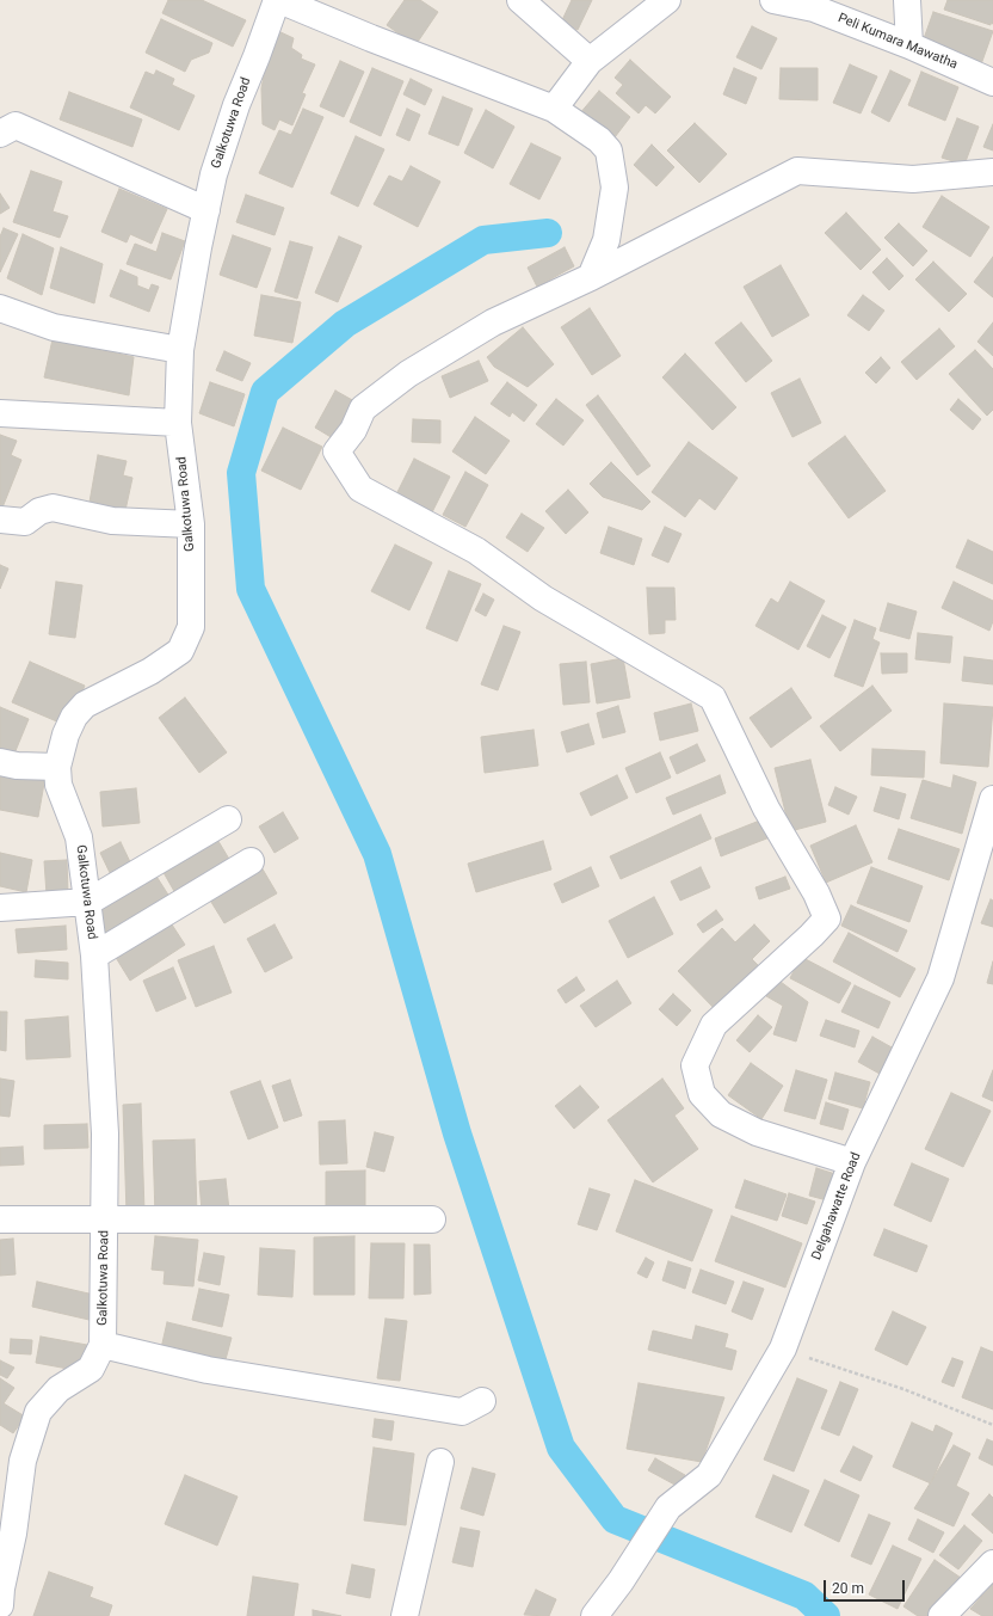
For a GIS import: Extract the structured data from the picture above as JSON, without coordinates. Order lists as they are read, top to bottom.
{
  "streets": {
    "street": ["Peli Kumara Mawatha", "Galkotuwa Road", "Delgahawatte Road"]
  },
  "scale_bar": "20 m"
}
